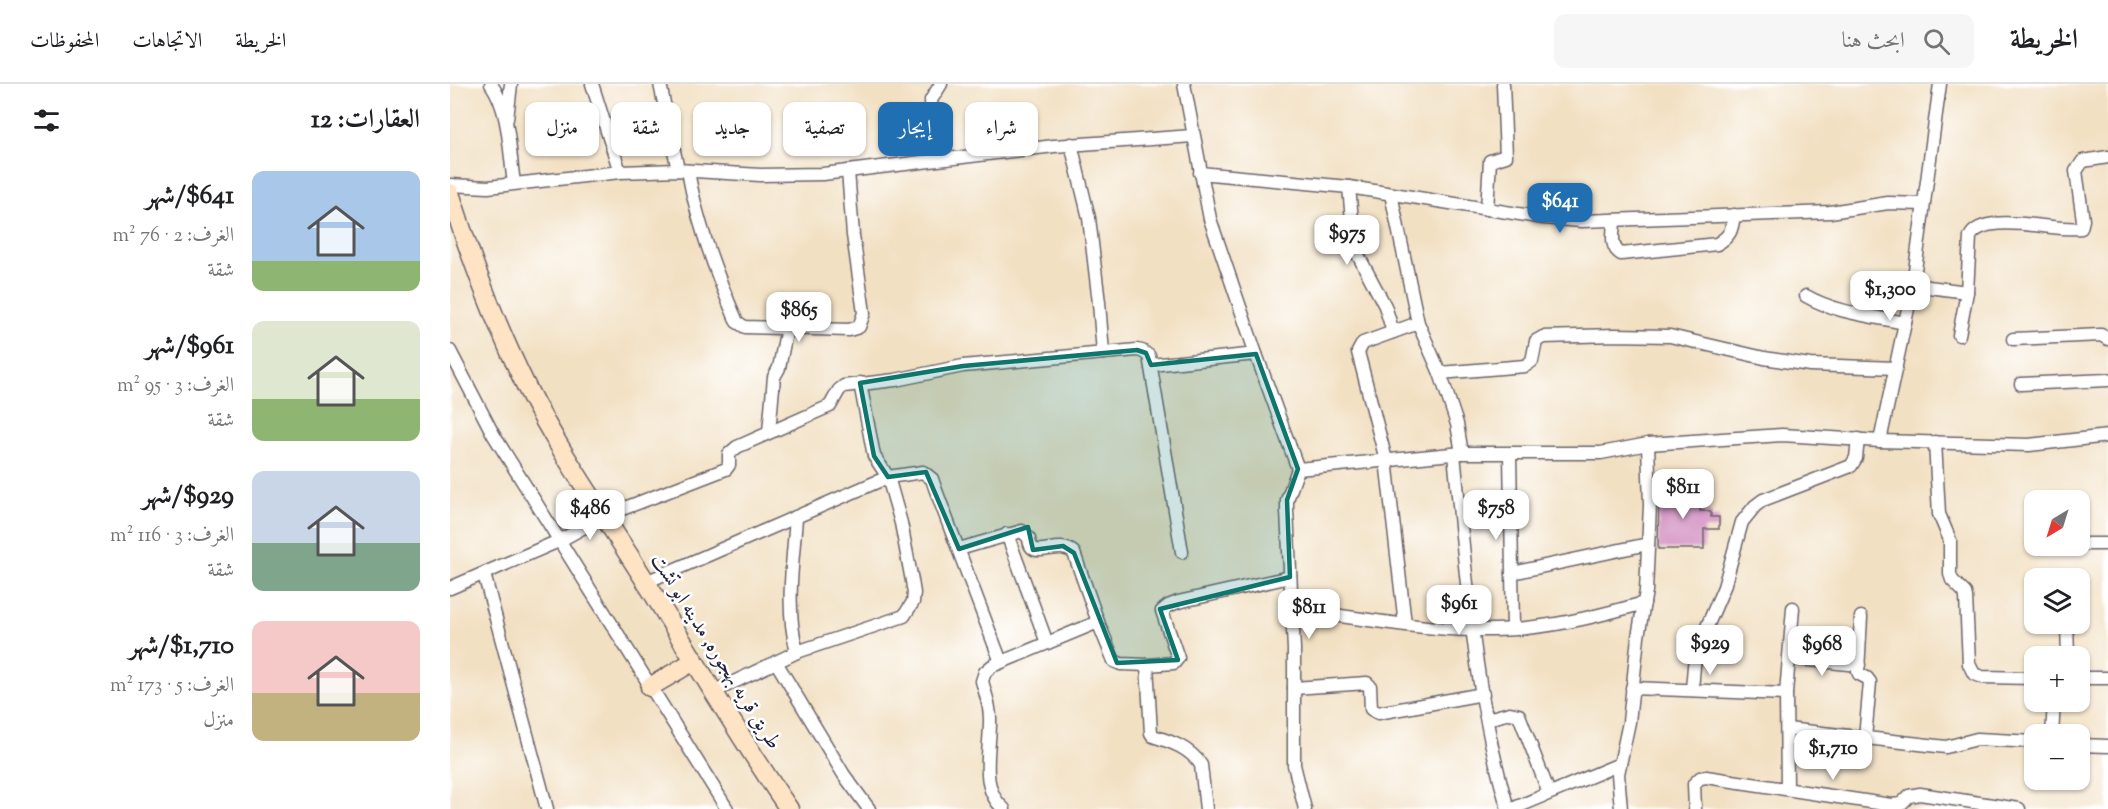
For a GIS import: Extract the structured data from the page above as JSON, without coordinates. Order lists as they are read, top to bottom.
{
  "streets": {
    "street": ["طريق قريه بهجوره, مدينه ابو تشت"]
  },
  "north": "bottom left",
  "page": {
    "header": "الخريطة",
    "search": "ابحث هنا",
    "nav": ["الخريطة", "الاتجاهات", "المحفوظات"],
    "heading": "العقارات: 12",
    "chip": [
      "شراء",
      "إيجار",
      "تصفية",
      "جديد",
      "شقة",
      "منزل"
    ],
    "list": [
      {
        "name": "$641/شهر",
        "note": "الغرف: 2 · 76 m² · شقة"
      },
      {
        "name": "$961/شهر",
        "note": "الغرف: 3 · 95 m² · شقة"
      },
      {
        "name": "$929/شهر",
        "note": "الغرف: 3 · 116 m² · شقة"
      },
      {
        "name": "$1,710/شهر",
        "note": "الغرف: 5 · 173 m² · منزل"
      }
    ],
    "price": [
      "$641",
      "$975",
      "$1,300",
      "$865",
      "$811",
      "$486",
      "$758",
      "$961",
      "$811",
      "$929",
      "$968",
      "$1,710"
    ],
    "map_buttons": ["+", "−"]
  }
}
